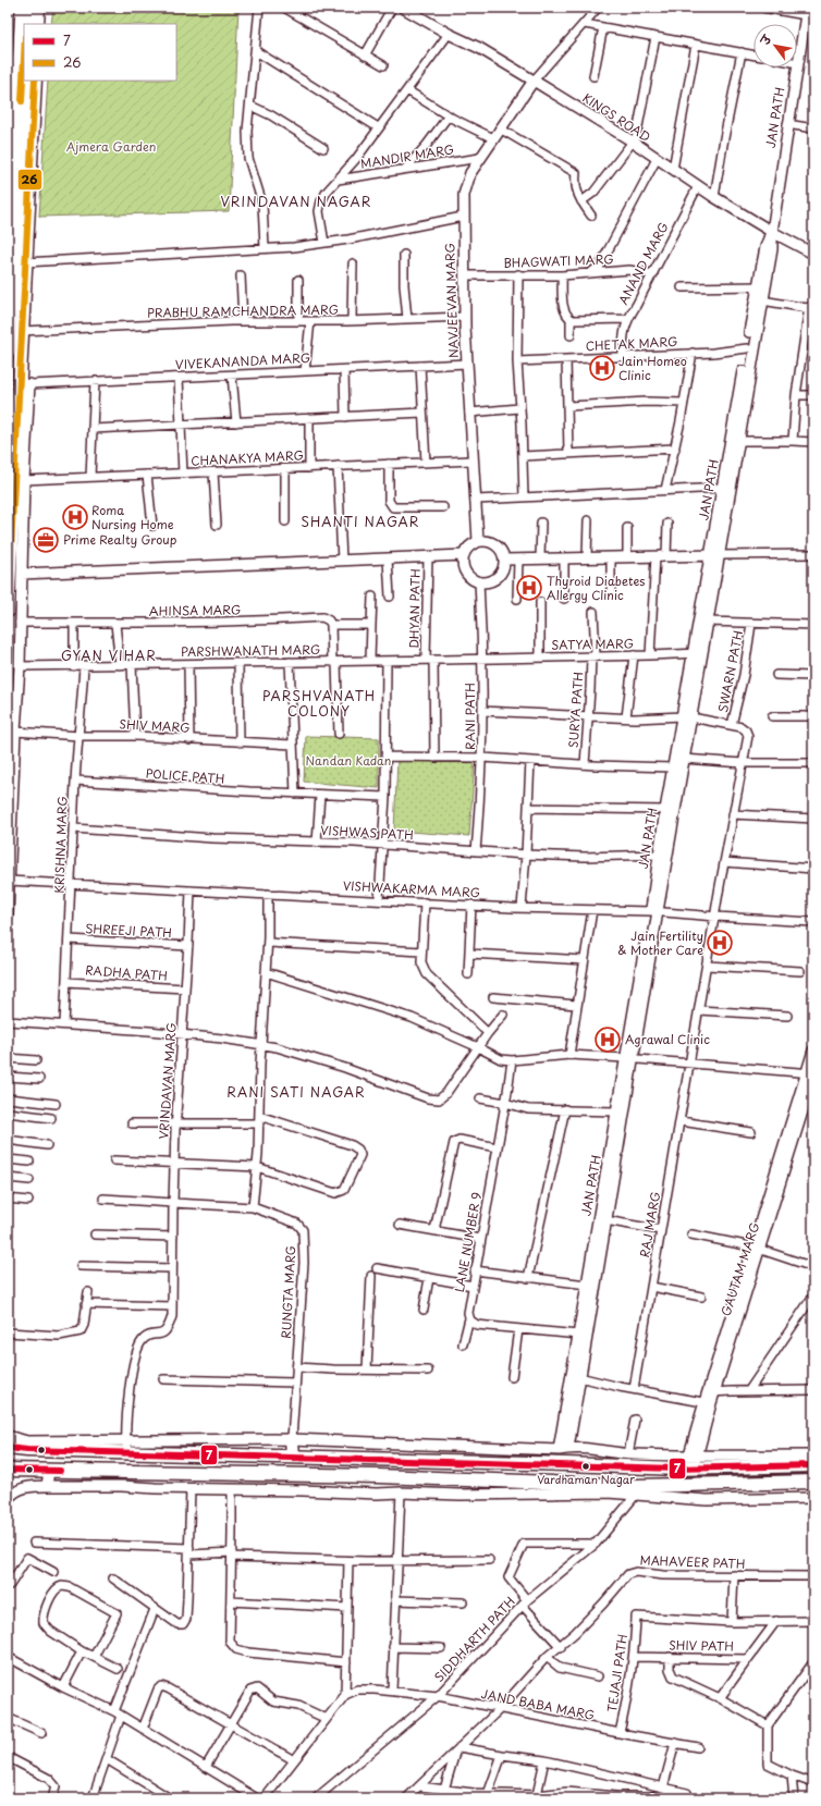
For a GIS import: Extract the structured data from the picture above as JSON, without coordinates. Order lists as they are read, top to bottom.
{
  "streets": {
    "street": [
      "KINGS ROAD",
      "JAN PATH",
      "MANDIR MARG",
      "BHAGWATI MARG",
      "ANAND MARG",
      "NAVJEEVAN MARG",
      "PRABHU RAMCHANDRA MARG",
      "CHETAK MARG",
      "VIVEKANANDA MARG",
      "CHANAKYA MARG",
      "DHYAN PATH",
      "AHINSA MARG",
      "SATYA MARG",
      "PARSHWANATH MARG",
      "SWARN PATH",
      "SURYA PATH",
      "RANI PATH",
      "SHIV MARG",
      "POLICE PATH",
      "VISHWAS PATH",
      "KRISHNA MARG",
      "VISHWAKARMA MARG",
      "SHREEJI PATH",
      "RADHA PATH",
      "VRINDAVAN MARG",
      "RAJ MARG",
      "LANE NUMBER 9",
      "GAUTAM MARG",
      "RUNGTA MARG",
      "MAHAVEER PATH",
      "SIDDHARTH PATH",
      "SHIV PATH",
      "TEJAJI PATH",
      "JAND BABA MARG"
    ]
  },
  "crossings": [
    ["KINGS ROAD", "JAN PATH"],
    ["KINGS ROAD", "ANAND MARG"],
    ["KINGS ROAD", "NAVJEEVAN MARG"],
    ["JAN PATH", "CHETAK MARG"],
    ["JAN PATH", "SATYA MARG"],
    ["JAN PATH", "VISHWAS PATH"],
    ["JAN PATH", "VISHWAKARMA MARG"],
    ["MANDIR MARG", "NAVJEEVAN MARG"],
    ["BHAGWATI MARG", "ANAND MARG"],
    ["BHAGWATI MARG", "NAVJEEVAN MARG"],
    ["ANAND MARG", "CHETAK MARG"],
    ["NAVJEEVAN MARG", "PRABHU RAMCHANDRA MARG"],
    ["NAVJEEVAN MARG", "VIVEKANANDA MARG"],
    ["NAVJEEVAN MARG", "CHANAKYA MARG"],
    ["NAVJEEVAN MARG", "RANI PATH"],
    ["DHYAN PATH", "PARSHWANATH MARG"],
    ["SATYA MARG", "PARSHWANATH MARG"],
    ["SATYA MARG", "SURYA PATH"],
    ["SATYA MARG", "RANI PATH"],
    ["PARSHWANATH MARG", "RANI PATH"],
    ["PARSHWANATH MARG", "KRISHNA MARG"],
    ["SWARN PATH", "RAJ MARG"],
    ["RANI PATH", "VISHWAS PATH"],
    ["SHIV MARG", "KRISHNA MARG"],
    ["POLICE PATH", "KRISHNA MARG"],
    ["VISHWAS PATH", "KRISHNA MARG"],
    ["KRISHNA MARG", "VISHWAKARMA MARG"],
    ["KRISHNA MARG", "SHREEJI PATH"],
    ["KRISHNA MARG", "RADHA PATH"],
    ["VISHWAKARMA MARG", "VRINDAVAN MARG"],
    ["VISHWAKARMA MARG", "RAJ MARG"],
    ["SHREEJI PATH", "VRINDAVAN MARG"],
    ["RADHA PATH", "VRINDAVAN MARG"],
    ["VRINDAVAN MARG", "RUNGTA MARG"],
    ["MAHAVEER PATH", "JAND BABA MARG"],
    ["SIDDHARTH PATH", "JAND BABA MARG"],
    ["SHIV PATH", "TEJAJI PATH"],
    ["TEJAJI PATH", "JAND BABA MARG"]
  ],
  "districts": [
    "VRINDAVAN NAGAR",
    "SHANTI NAGAR",
    "GYAN VIHAR",
    "PARSHVANATH COLONY",
    "RANI SATI NAGAR"
  ],
  "parks": ["Ajmera Garden", "Nandan Kadan"],
  "places": {
    "hospital": [
      "Jain Homeo Clinic",
      "Roma Nursing Home",
      "Thyroid Diabetes Allergy Clinic",
      "Jain Fertility & Mother Care",
      "Agrawal Clinic"
    ],
    "office": ["Prime Realty Group"],
    "other": ["Vardhaman Nagar"]
  },
  "lines": ["transit line 26", "transit line 7"],
  "legend": ["7", "26"],
  "north": "top left"
}
